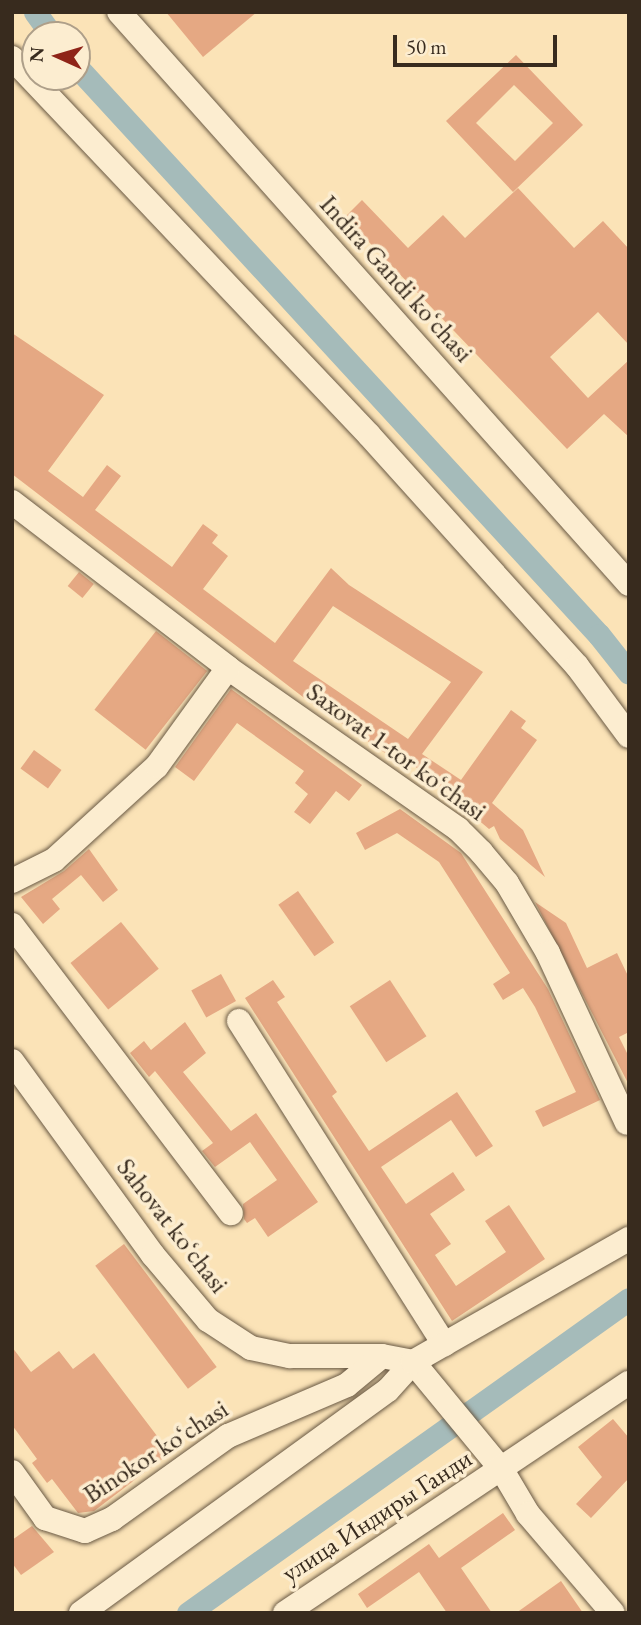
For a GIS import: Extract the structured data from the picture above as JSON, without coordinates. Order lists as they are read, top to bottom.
{
  "streets": {
    "street": [
      "Indira Gandi koʻchasi",
      "Saxovat 1-tor koʻchasi",
      "Sahovat koʻchasi",
      "Binokor koʻchasi",
      "улица Индиры Ганди"
    ]
  },
  "crossings": [
    ["Sahovat koʻchasi", "Binokor koʻchasi"]
  ],
  "scale_bar": "50 m",
  "north": "left"
}
